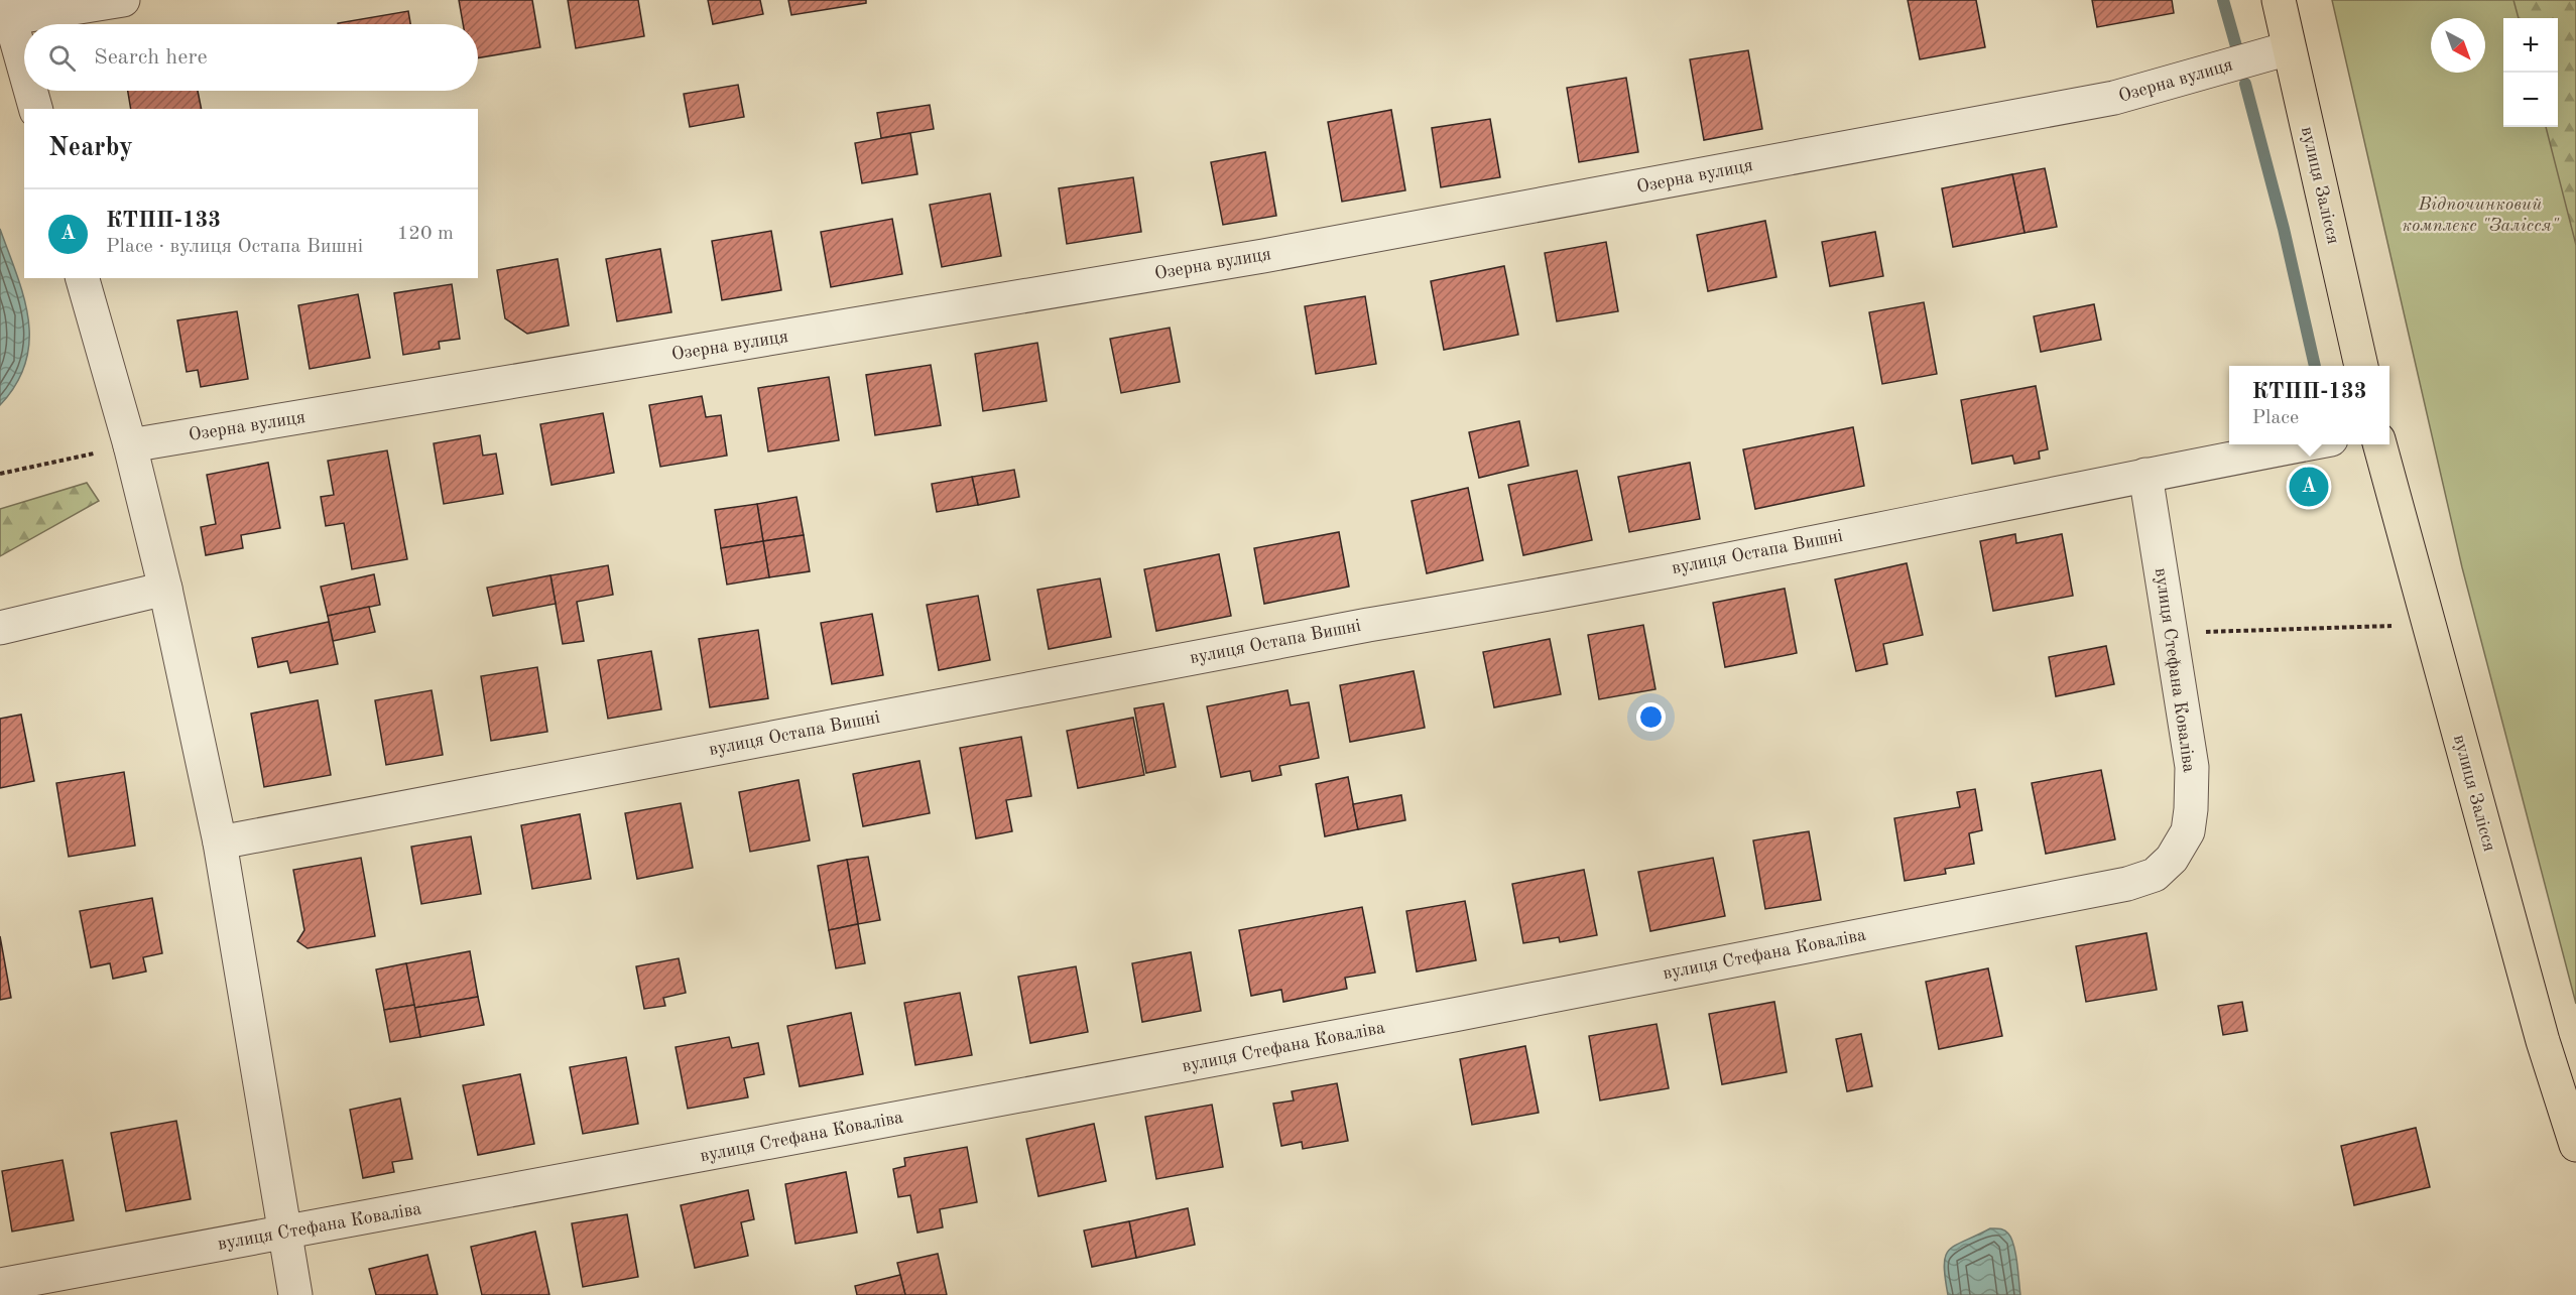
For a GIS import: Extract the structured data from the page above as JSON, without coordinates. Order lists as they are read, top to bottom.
{
  "streets": {
    "main road": ["вулиця Залісся"],
    "street": ["Озерна вулиця", "вулиця Остапа Вишні", "вулиця Стефана Коваліва"]
  },
  "crossings": [
    ["Озерна вулиця", "вулиця Залісся"],
    ["вулиця Остапа Вишні", "вулиця Стефана Коваліва"]
  ],
  "parks": ["Відпочинковий комплекс \"Залісся\""],
  "north": "bottom right",
  "page": {
    "map_buttons": ["+", "−"],
    "search": "Search here",
    "heading": "Nearby",
    "list": [
      {
        "mark": "A",
        "name": "КТПП-133",
        "note": "Place · вулиця Остапа Вишні",
        "value": "120 m"
      }
    ],
    "popup": ["КТПП-133", "Place"],
    "pins": "A"
  }
}
